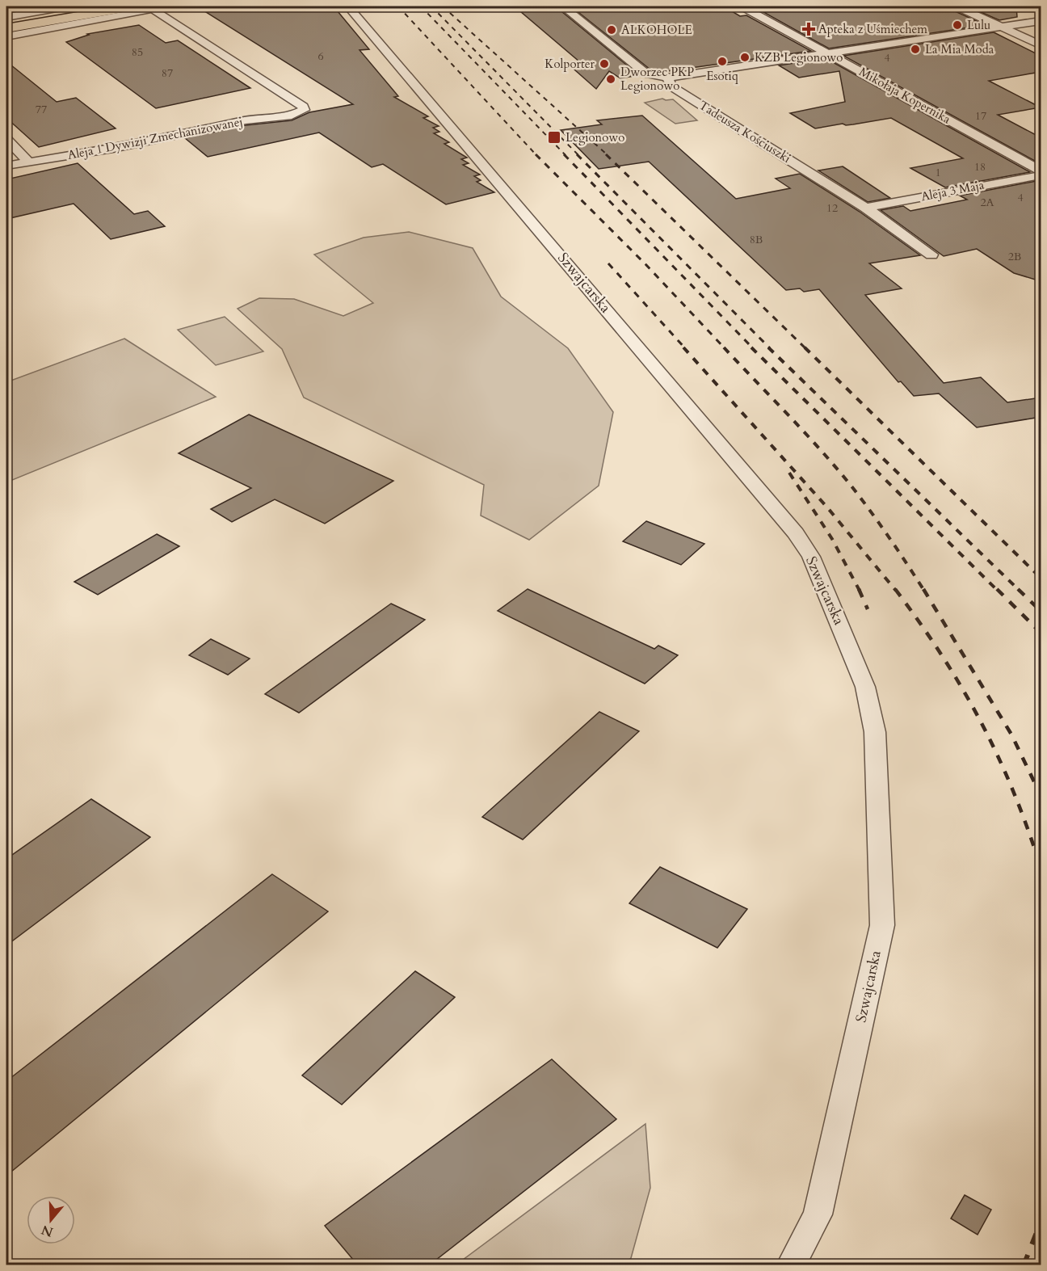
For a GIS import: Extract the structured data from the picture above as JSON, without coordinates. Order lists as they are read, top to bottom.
{
  "streets": {
    "street": [
      "Mikołaja Kopernika",
      "Tadeusza Kościuszki",
      "Aleja 1 Dywizji Zmechanizowanej",
      "Aleja 3 Maja",
      "Szwajcarska"
    ]
  },
  "crossings": [
    ["Tadeusza Kościuszki", "Aleja 3 Maja"]
  ],
  "places": {
    "other": [
      "Lulu",
      "ALKOHOLE",
      "La Mia Moda",
      "KZB Legionowo",
      "Esotiq",
      "Kolporter",
      "Dworzec PKP Legionowo"
    ],
    "health": ["Apteka z Uśmiechem"],
    "transit": ["Legionowo"]
  },
  "house_numbers": [
    "85",
    "6",
    "4",
    "87",
    "77",
    "17",
    "18",
    "1",
    "4",
    "2A",
    "12",
    "8B",
    "2B"
  ],
  "north": "bottom"
}
